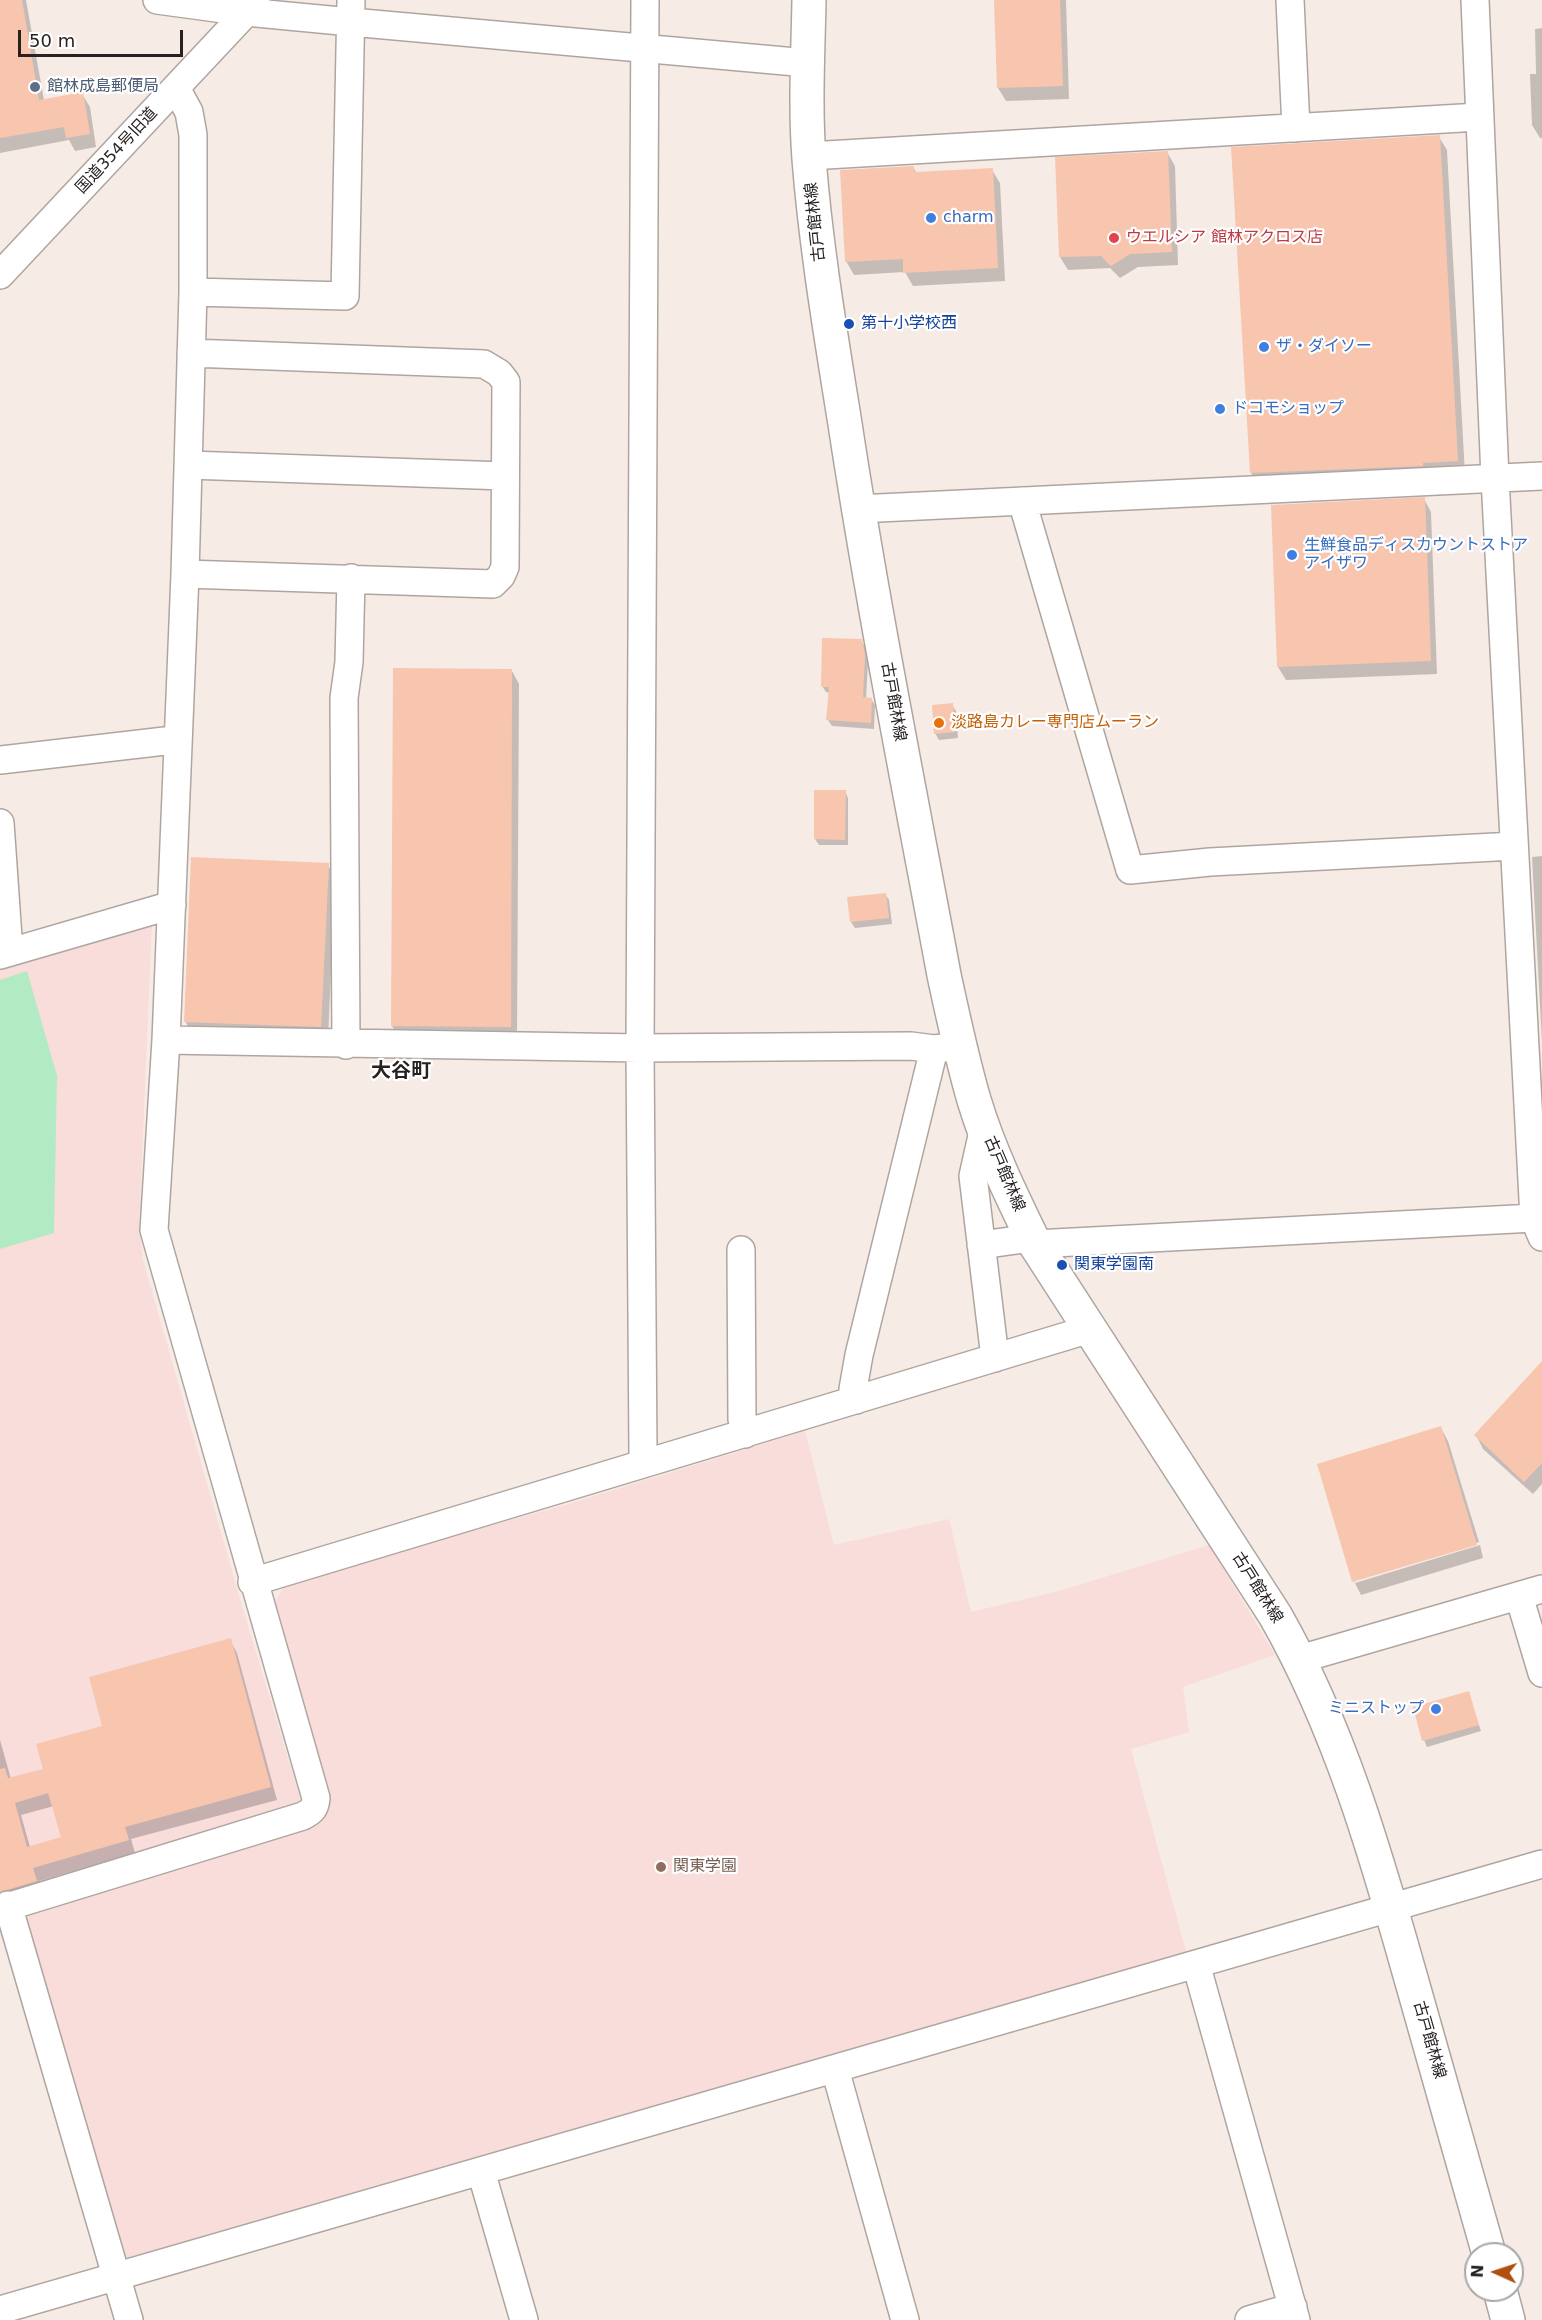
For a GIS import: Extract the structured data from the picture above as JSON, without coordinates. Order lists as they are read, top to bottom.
{
  "streets": {
    "main road": ["古戸館林線"],
    "street": ["国道354号旧道"]
  },
  "districts": ["大谷町"],
  "places": [
    "館林成島郵便局",
    "charm",
    "ウエルシア 館林アクロス店",
    "第十小学校西",
    "ザ・ダイソー",
    "ドコモショップ",
    "生鮮食品ディスカウントストア アイザワ",
    "淡路島カレー専門店ムーラン",
    "関東学園南",
    "ミニストップ",
    "関東学園"
  ],
  "scale_bar": "50 m",
  "north": "left"
}
